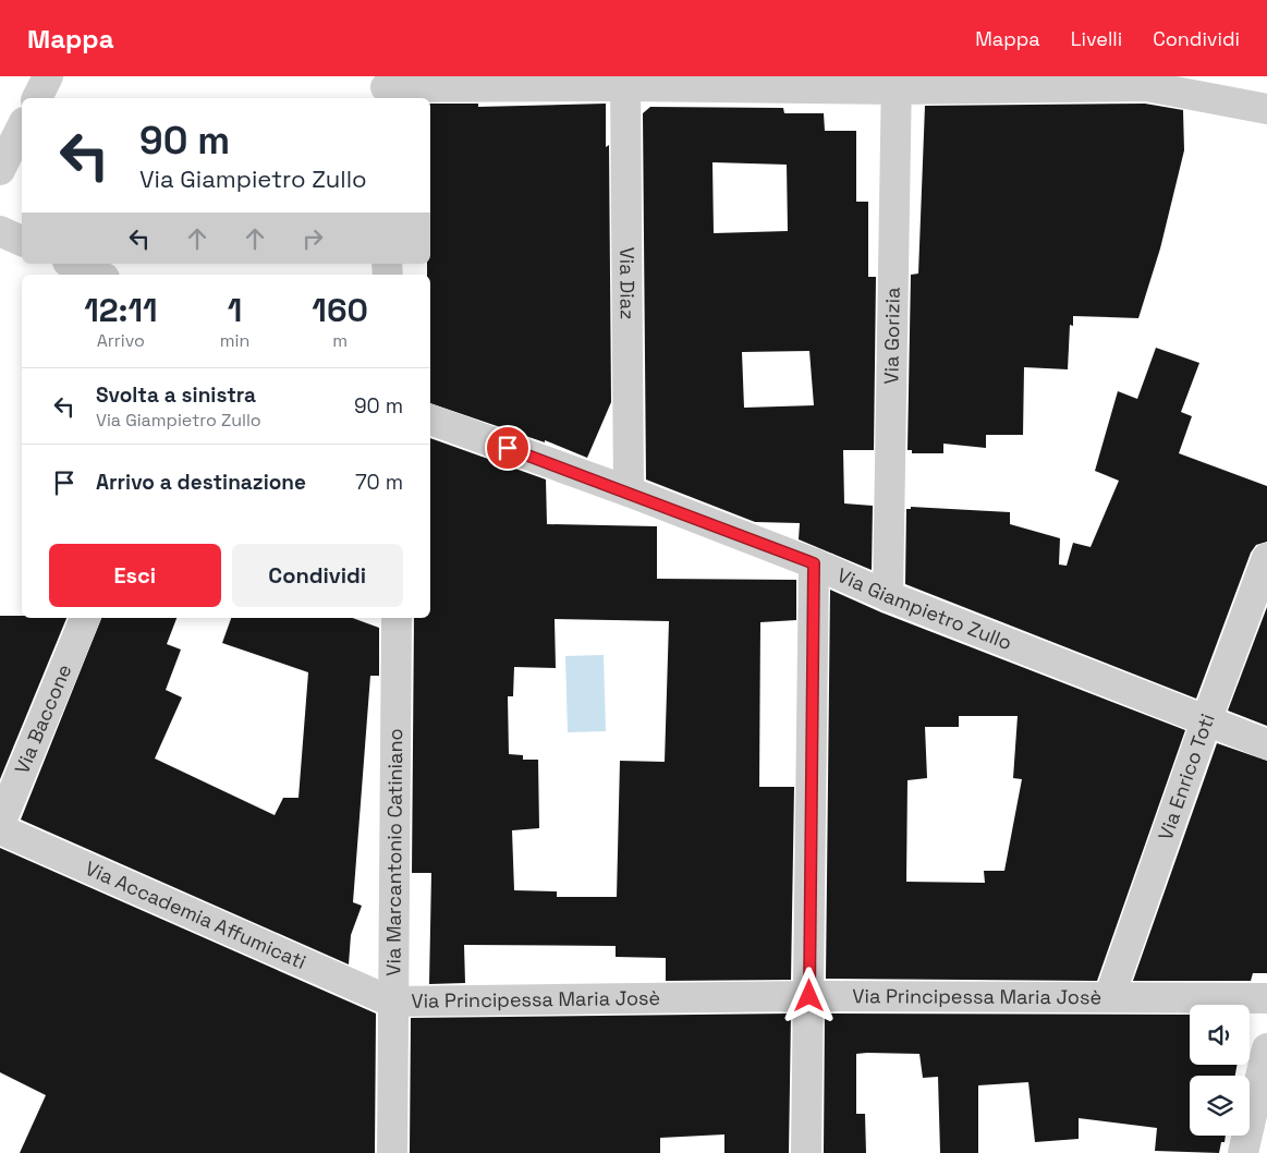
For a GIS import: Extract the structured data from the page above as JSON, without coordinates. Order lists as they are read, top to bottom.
{
  "streets": {
    "street": [
      "Via Diaz",
      "Via Gorizia",
      "Via Giampietro Zullo",
      "Via Baccone",
      "Via Enrico Toti",
      "Via Marcantonio Catiniano",
      "Via Accademia Affumicati",
      "Via Principessa Maria Josè"
    ]
  },
  "crossings": [
    ["Via Diaz", "Via Giampietro Zullo"],
    ["Via Gorizia", "Via Giampietro Zullo"],
    ["Via Giampietro Zullo", "Via Enrico Toti"],
    ["Via Enrico Toti", "Via Principessa Maria Josè"],
    ["Via Marcantonio Catiniano", "Via Accademia Affumicati"],
    ["Via Marcantonio Catiniano", "Via Principessa Maria Josè"],
    ["Via Accademia Affumicati", "Via Principessa Maria Josè"]
  ],
  "page": {
    "header": "Mappa",
    "nav": ["Mappa", "Livelli", "Condividi"],
    "turn": ["90 m", "Via Giampietro Zullo"],
    "eta": [
      "12:11",
      "Arrivo",
      "1",
      "min",
      "160",
      "m"
    ],
    "list": [
      {
        "name": "Svolta a sinistra",
        "note": "Via Giampietro Zullo",
        "value": "90 m"
      },
      {
        "name": "Arrivo a destinazione",
        "value": "70 m"
      }
    ],
    "buttons": ["Esci", "Condividi"]
  }
}
